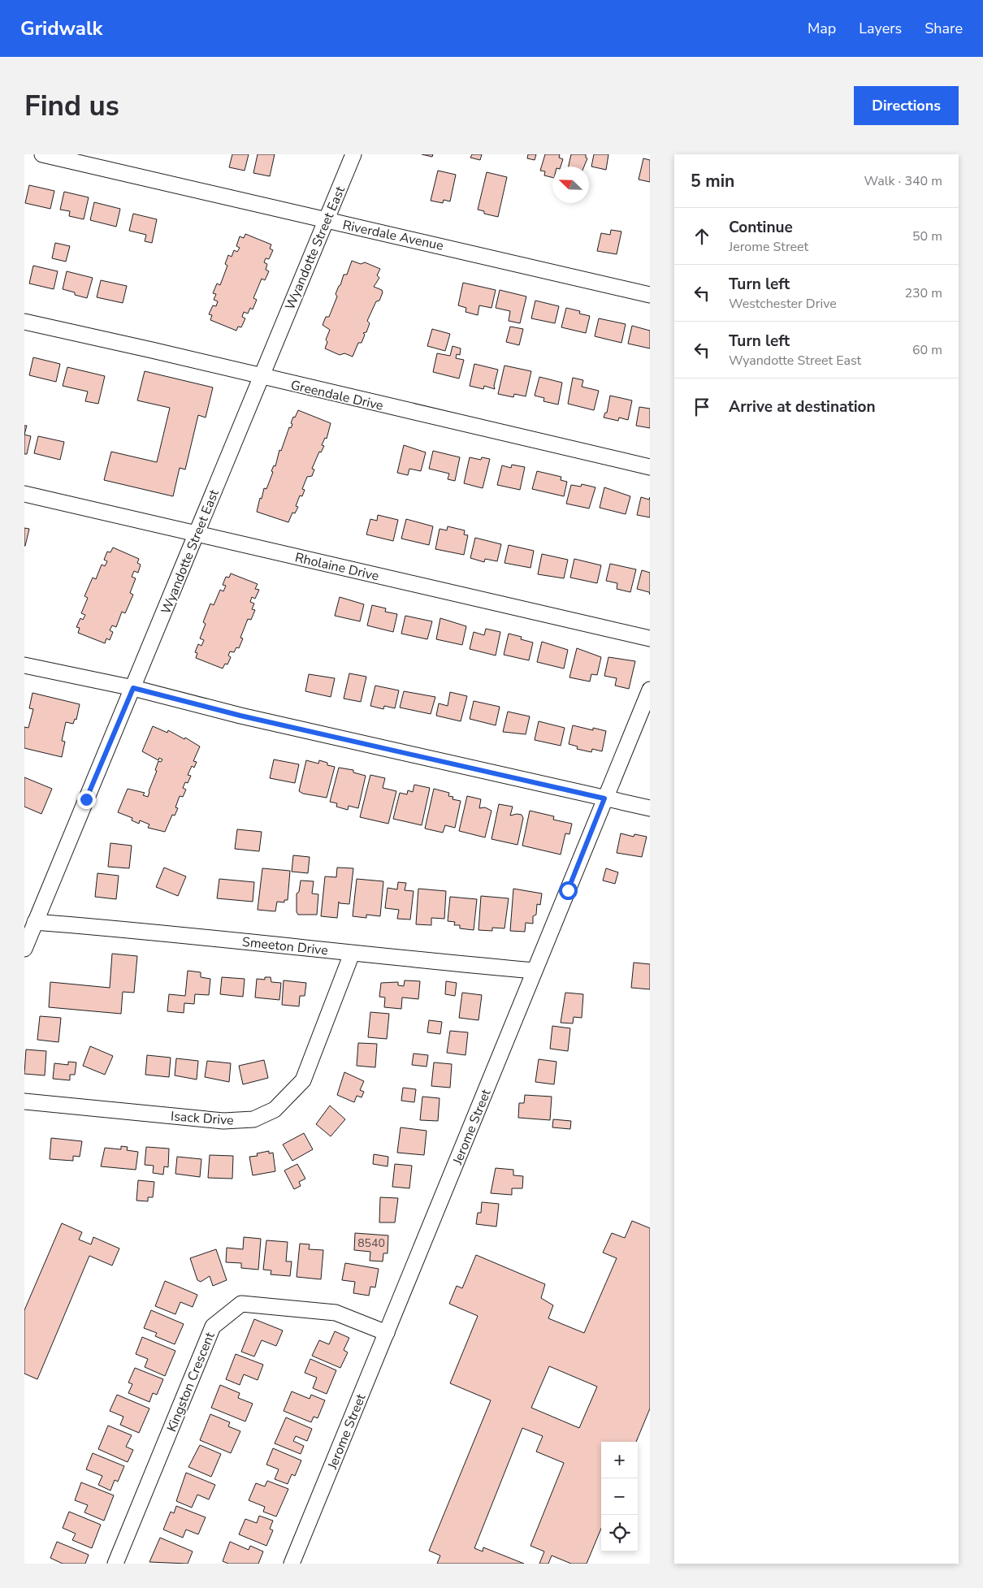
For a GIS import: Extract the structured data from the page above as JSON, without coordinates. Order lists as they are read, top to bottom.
{
  "streets": {
    "street": [
      "Riverdale Avenue",
      "Wyandotte Street East",
      "Greendale Drive",
      "Rholaine Drive",
      "Smeeton Drive",
      "Isack Drive",
      "Jerome Street",
      "Kingston Crescent"
    ]
  },
  "crossings": [
    ["Riverdale Avenue", "Wyandotte Street East"],
    ["Wyandotte Street East", "Greendale Drive"],
    ["Wyandotte Street East", "Rholaine Drive"],
    ["Wyandotte Street East", "Smeeton Drive"],
    ["Smeeton Drive", "Isack Drive"],
    ["Smeeton Drive", "Jerome Street"],
    ["Jerome Street", "Kingston Crescent"]
  ],
  "house_numbers": ["8540"],
  "north": "top left",
  "page": {
    "header": "Gridwalk",
    "nav": ["Map", "Layers", "Share"],
    "buttons": "Directions",
    "title": "Find us",
    "heading": ["5 min", "Walk · 340 m"],
    "list": [
      ["Continue", "Jerome Street", "50 m"],
      ["Turn left", "Westchester Drive", "230 m"],
      ["Turn left", "Wyandotte Street East", "60 m"],
      "Arrive at destination"
    ],
    "map_buttons": ["+", "−"]
  }
}
